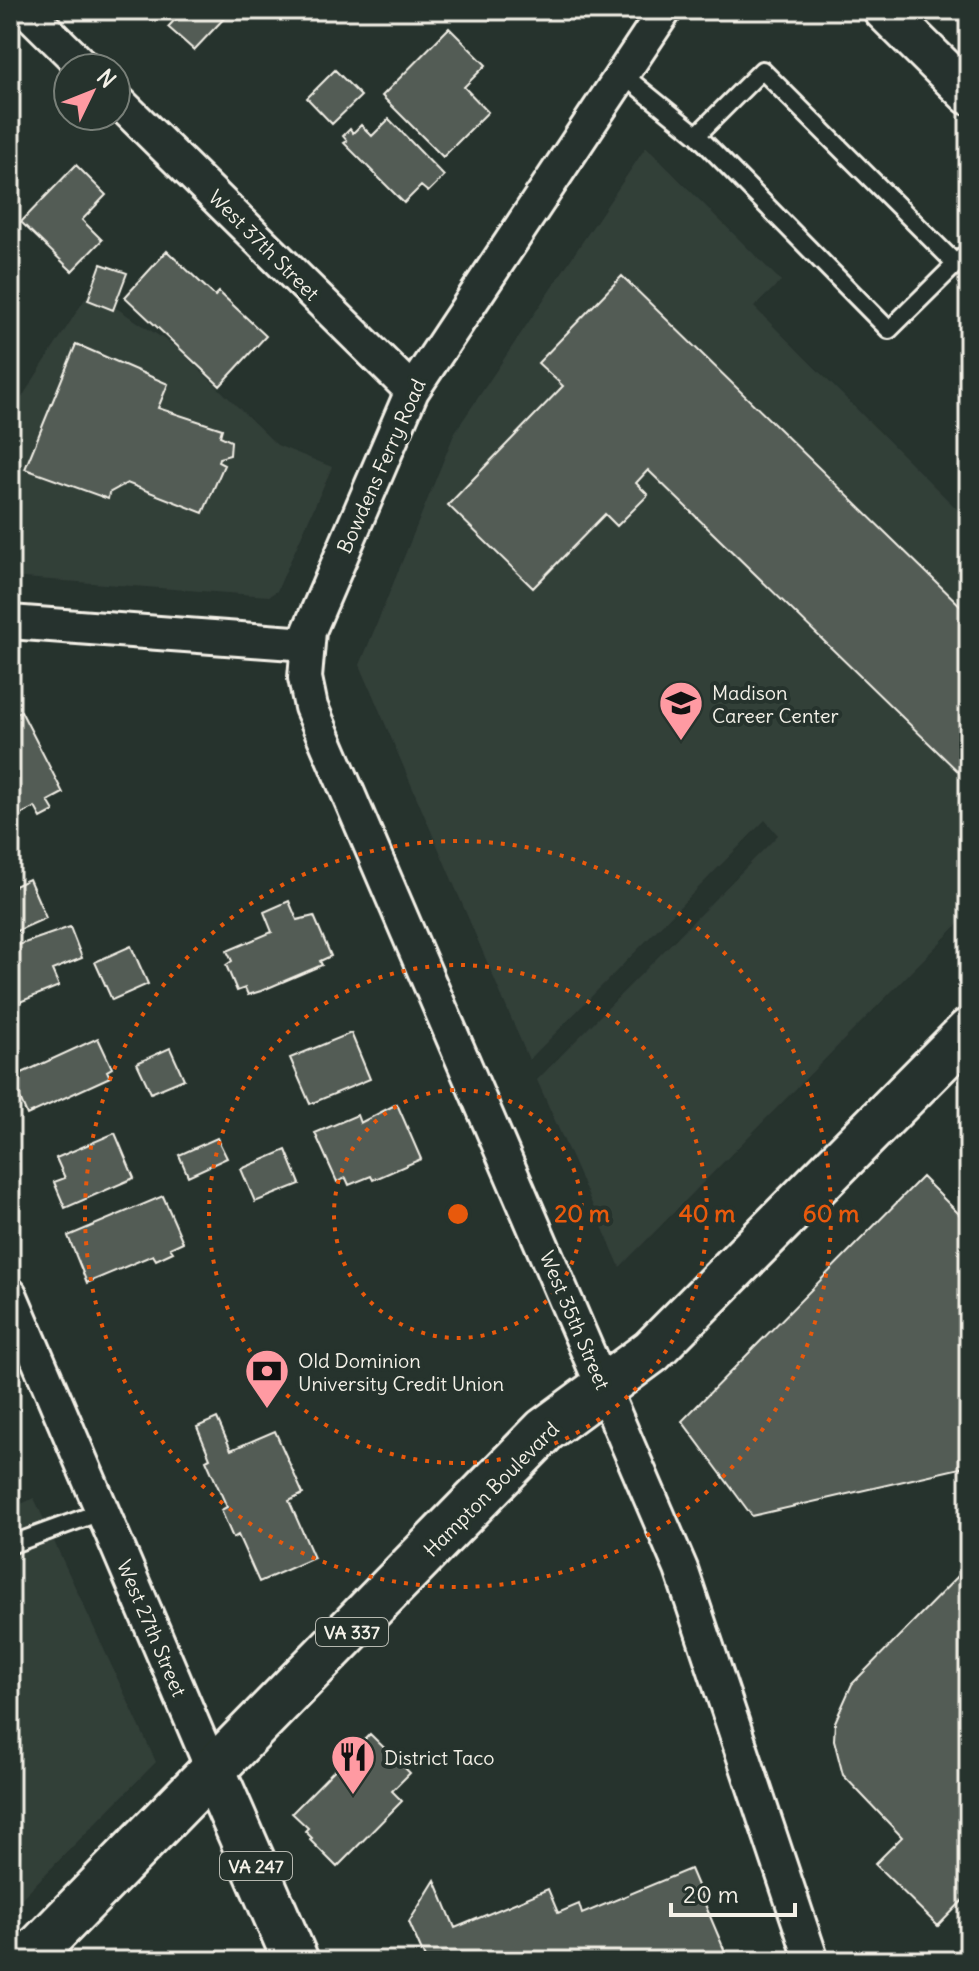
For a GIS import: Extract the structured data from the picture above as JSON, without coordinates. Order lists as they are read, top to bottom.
{
  "streets": {
    "main road": [
      "Hampton Boulevard",
      "West 27th Street",
      "VA 337",
      "VA 247"
    ],
    "street": ["West 37th Street", "Bowdens Ferry Road", "West 35th Street"]
  },
  "crossings": [
    ["West 37th Street", "Bowdens Ferry Road"],
    ["Bowdens Ferry Road", "West 35th Street"],
    ["West 35th Street", "Hampton Boulevard"],
    ["Hampton Boulevard", "West 27th Street"]
  ],
  "places": {
    "school or university": ["Madison Career Center"],
    "bank": ["Old Dominion University Credit Union"],
    "restaurant": ["District Taco"]
  },
  "scale_bar": "20 m",
  "north": "top right",
  "rings": ["20 m", "40 m", "60 m"]
}
